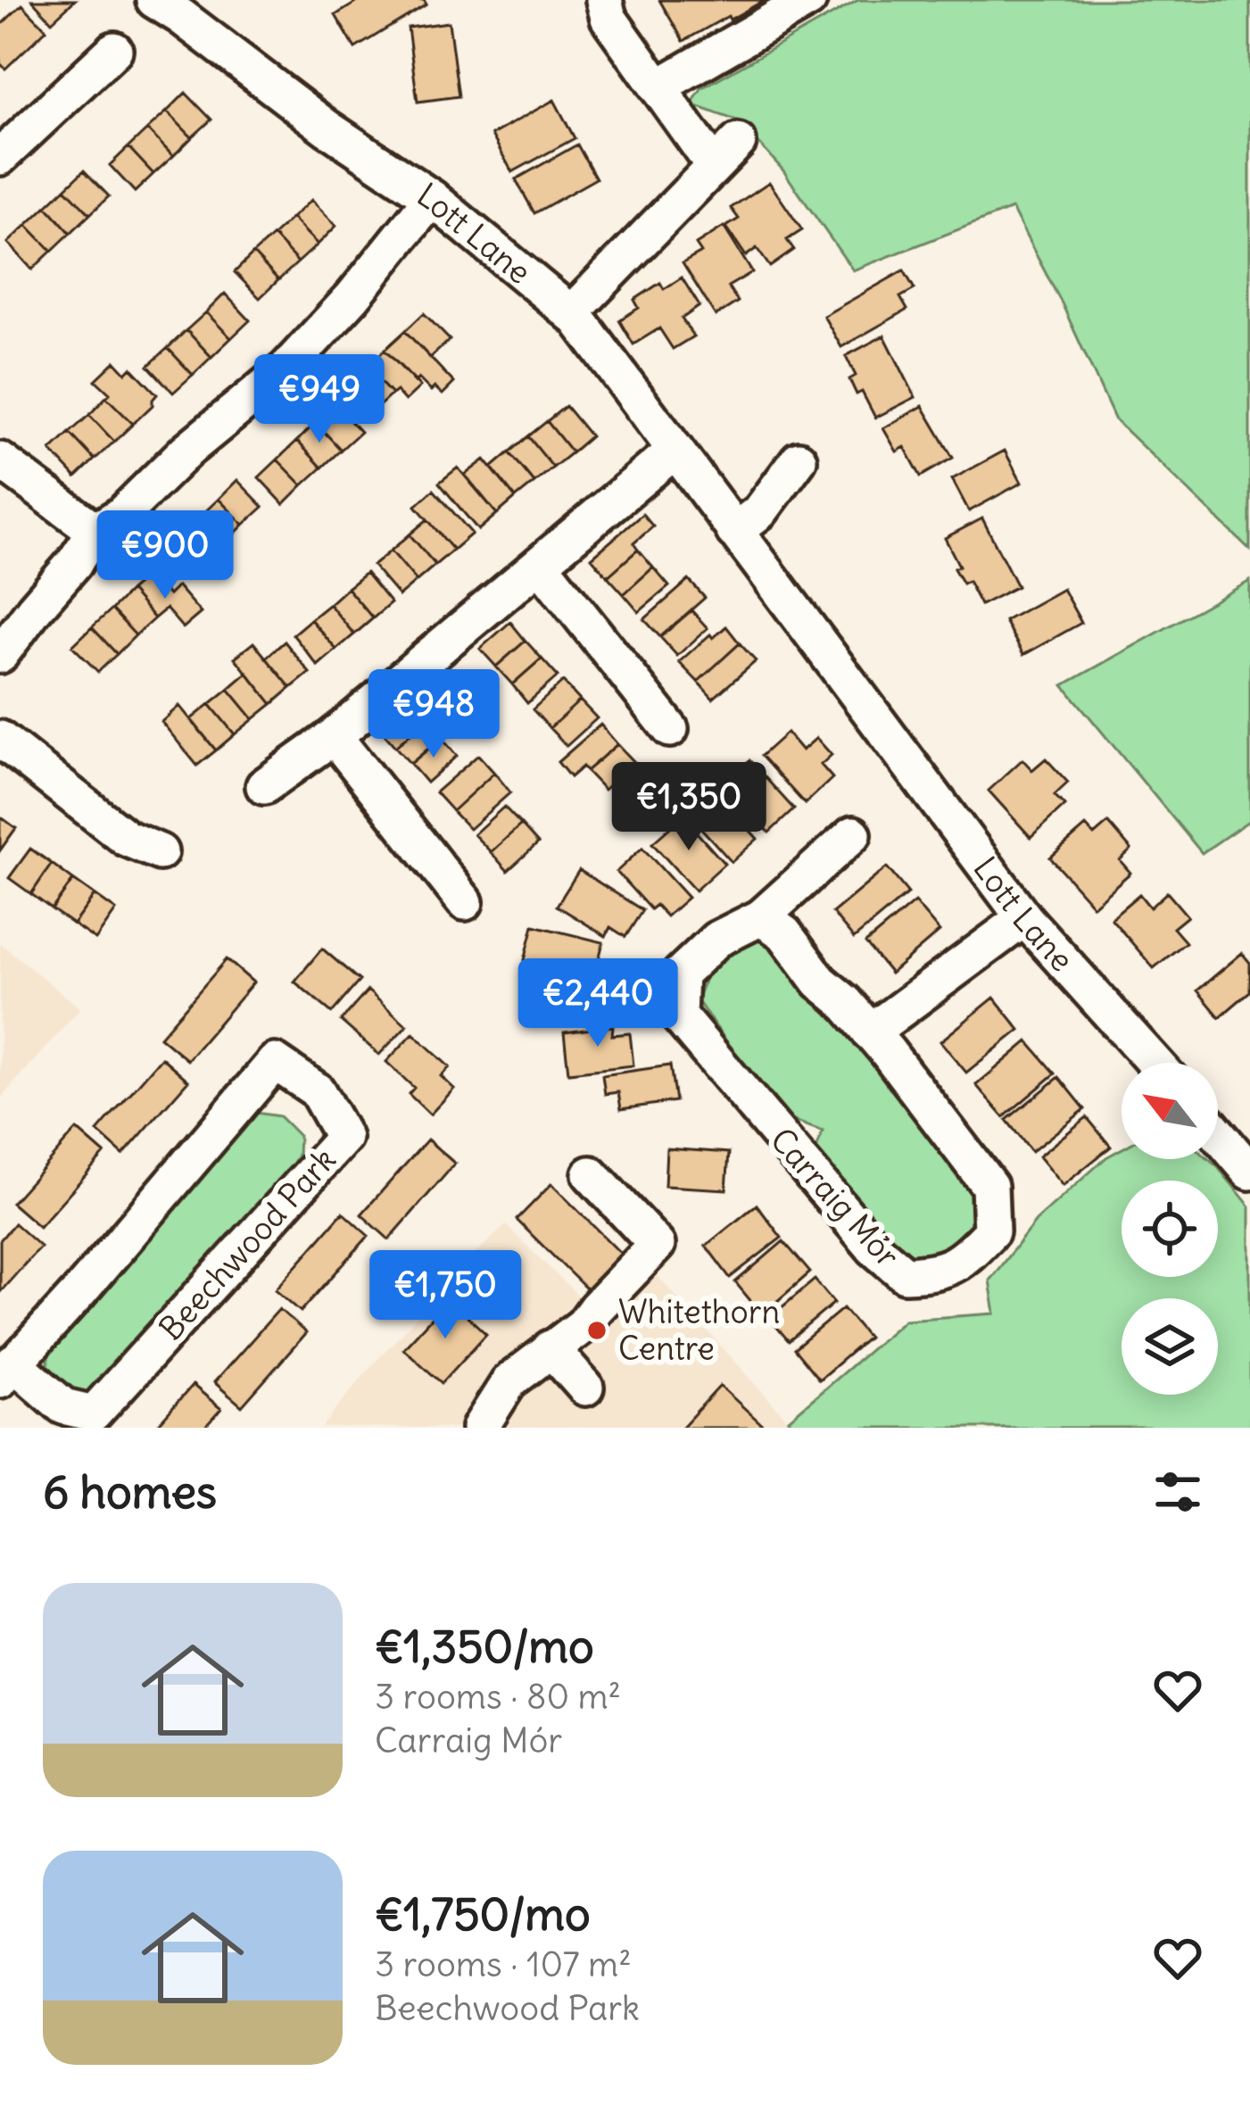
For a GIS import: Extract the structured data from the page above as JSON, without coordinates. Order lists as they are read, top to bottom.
{
  "streets": {
    "street": ["Lott Lane", "Carraig Mór", "Beechwood Park"]
  },
  "places": ["Whitethorn Centre"],
  "north": "top left",
  "page": {
    "price": [
      "€949",
      "€900",
      "€948",
      "€1,350",
      "€2,440",
      "€1,750"
    ],
    "heading": "6 homes",
    "list": [
      {
        "name": "€1,350/mo",
        "note": "3 rooms · 80 m² · Carraig Mór"
      },
      {
        "name": "€1,750/mo",
        "note": "3 rooms · 107 m² · Beechwood Park"
      }
    ]
  }
}
